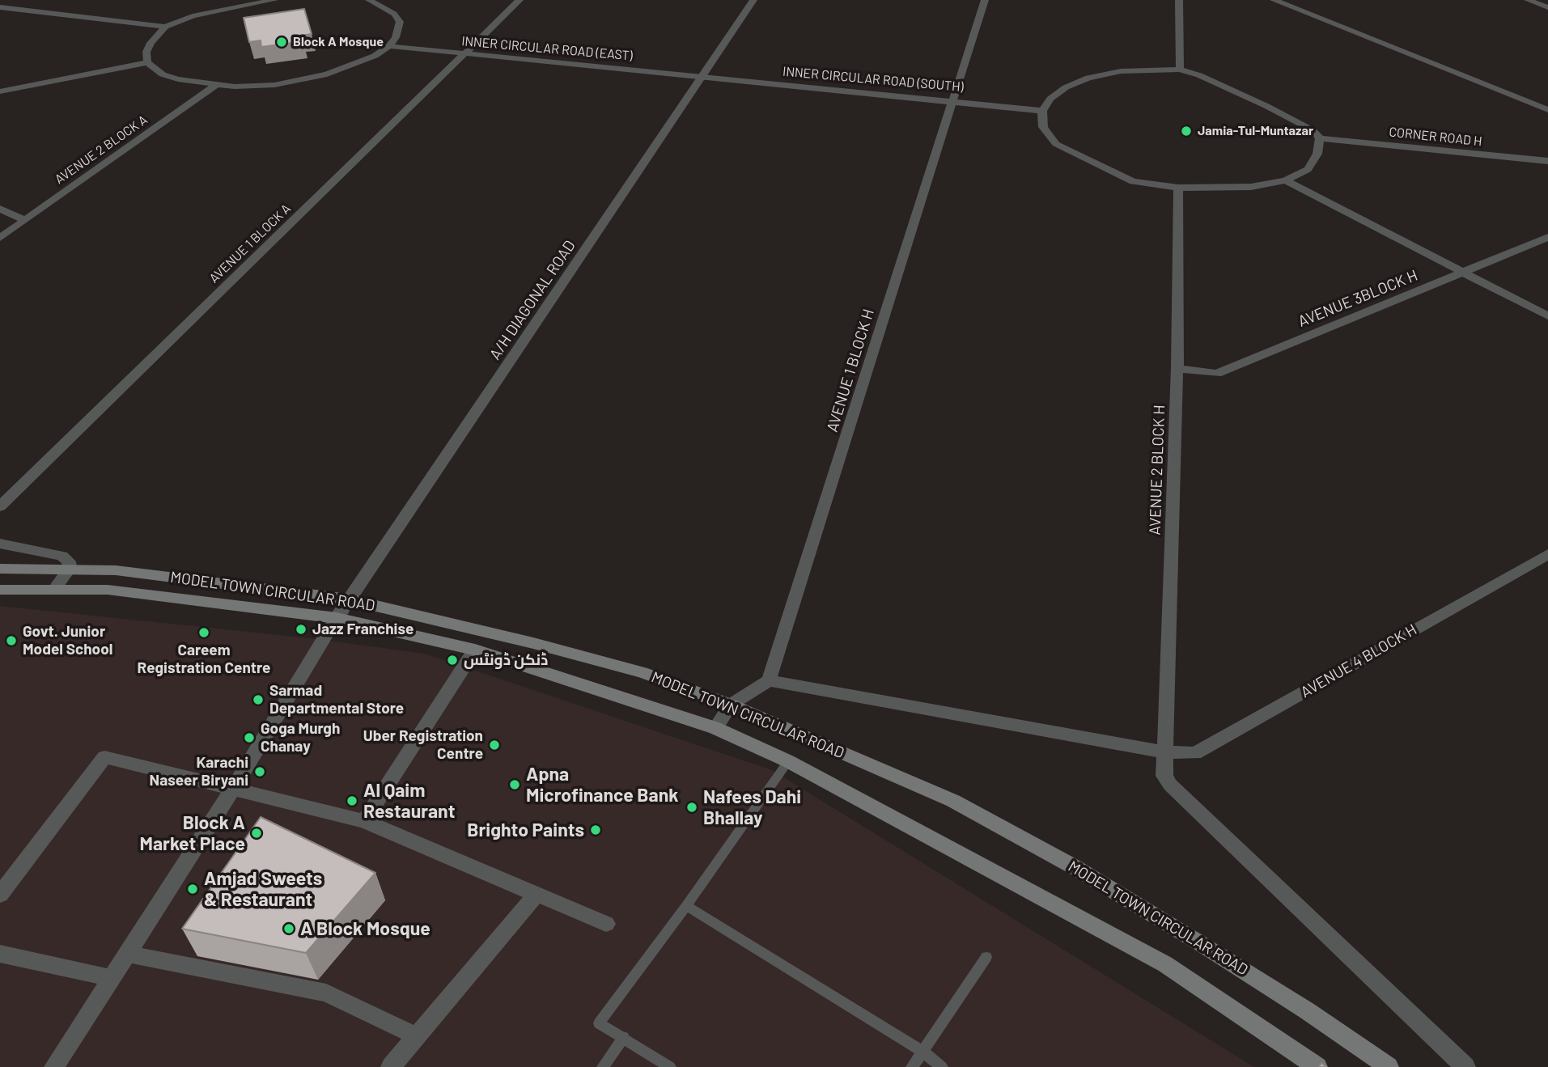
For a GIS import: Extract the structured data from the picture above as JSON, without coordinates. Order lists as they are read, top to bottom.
{
  "streets": {
    "main road": ["MODEL TOWN CIRCULAR ROAD"],
    "street": [
      "INNER CIRCULAR ROAD (EAST)",
      "INNER CIRCULAR ROAD (SOUTH)",
      "CORNER ROAD H",
      "AVENUE 2 BLOCK A",
      "AVENUE 1 BLOCK A",
      "AVENUE 3BLOCK H",
      "A/H DIAGONAL ROAD",
      "AVENUE 1 BLOCK H",
      "AVENUE 2 BLOCK H",
      "AVENUE 4 BLOCK H"
    ]
  },
  "crossings": [
    ["INNER CIRCULAR ROAD (EAST)", "INNER CIRCULAR ROAD (SOUTH)"],
    ["INNER CIRCULAR ROAD (EAST)", "AVENUE 1 BLOCK A"],
    ["INNER CIRCULAR ROAD (EAST)", "A/H DIAGONAL ROAD"],
    ["INNER CIRCULAR ROAD (SOUTH)", "A/H DIAGONAL ROAD"],
    ["INNER CIRCULAR ROAD (SOUTH)", "AVENUE 1 BLOCK H"],
    ["AVENUE 3BLOCK H", "AVENUE 2 BLOCK H"],
    ["A/H DIAGONAL ROAD", "MODEL TOWN CIRCULAR ROAD"],
    ["AVENUE 1 BLOCK H", "AVENUE 4 BLOCK H"],
    ["AVENUE 2 BLOCK H", "AVENUE 4 BLOCK H"]
  ],
  "places": [
    "Block A Mosque",
    "Jamia-Tul-Muntazar",
    "Jazz Franchise",
    "Careem Registration Centre",
    "Govt. Junior Model School",
    "ڈنکن ڈونٹس",
    "Sarmad Departmental Store",
    "Goga Murgh Chanay",
    "Uber Registration Centre",
    "Karachi Naseer Biryani",
    "Apna Microfinance Bank",
    "Al Qaim Restaurant",
    "Nafees Dahi Bhallay",
    "Brighto Paints",
    "Block A Market Place",
    "Amjad Sweets & Restaurant",
    "A Block Mosque"
  ]
}
